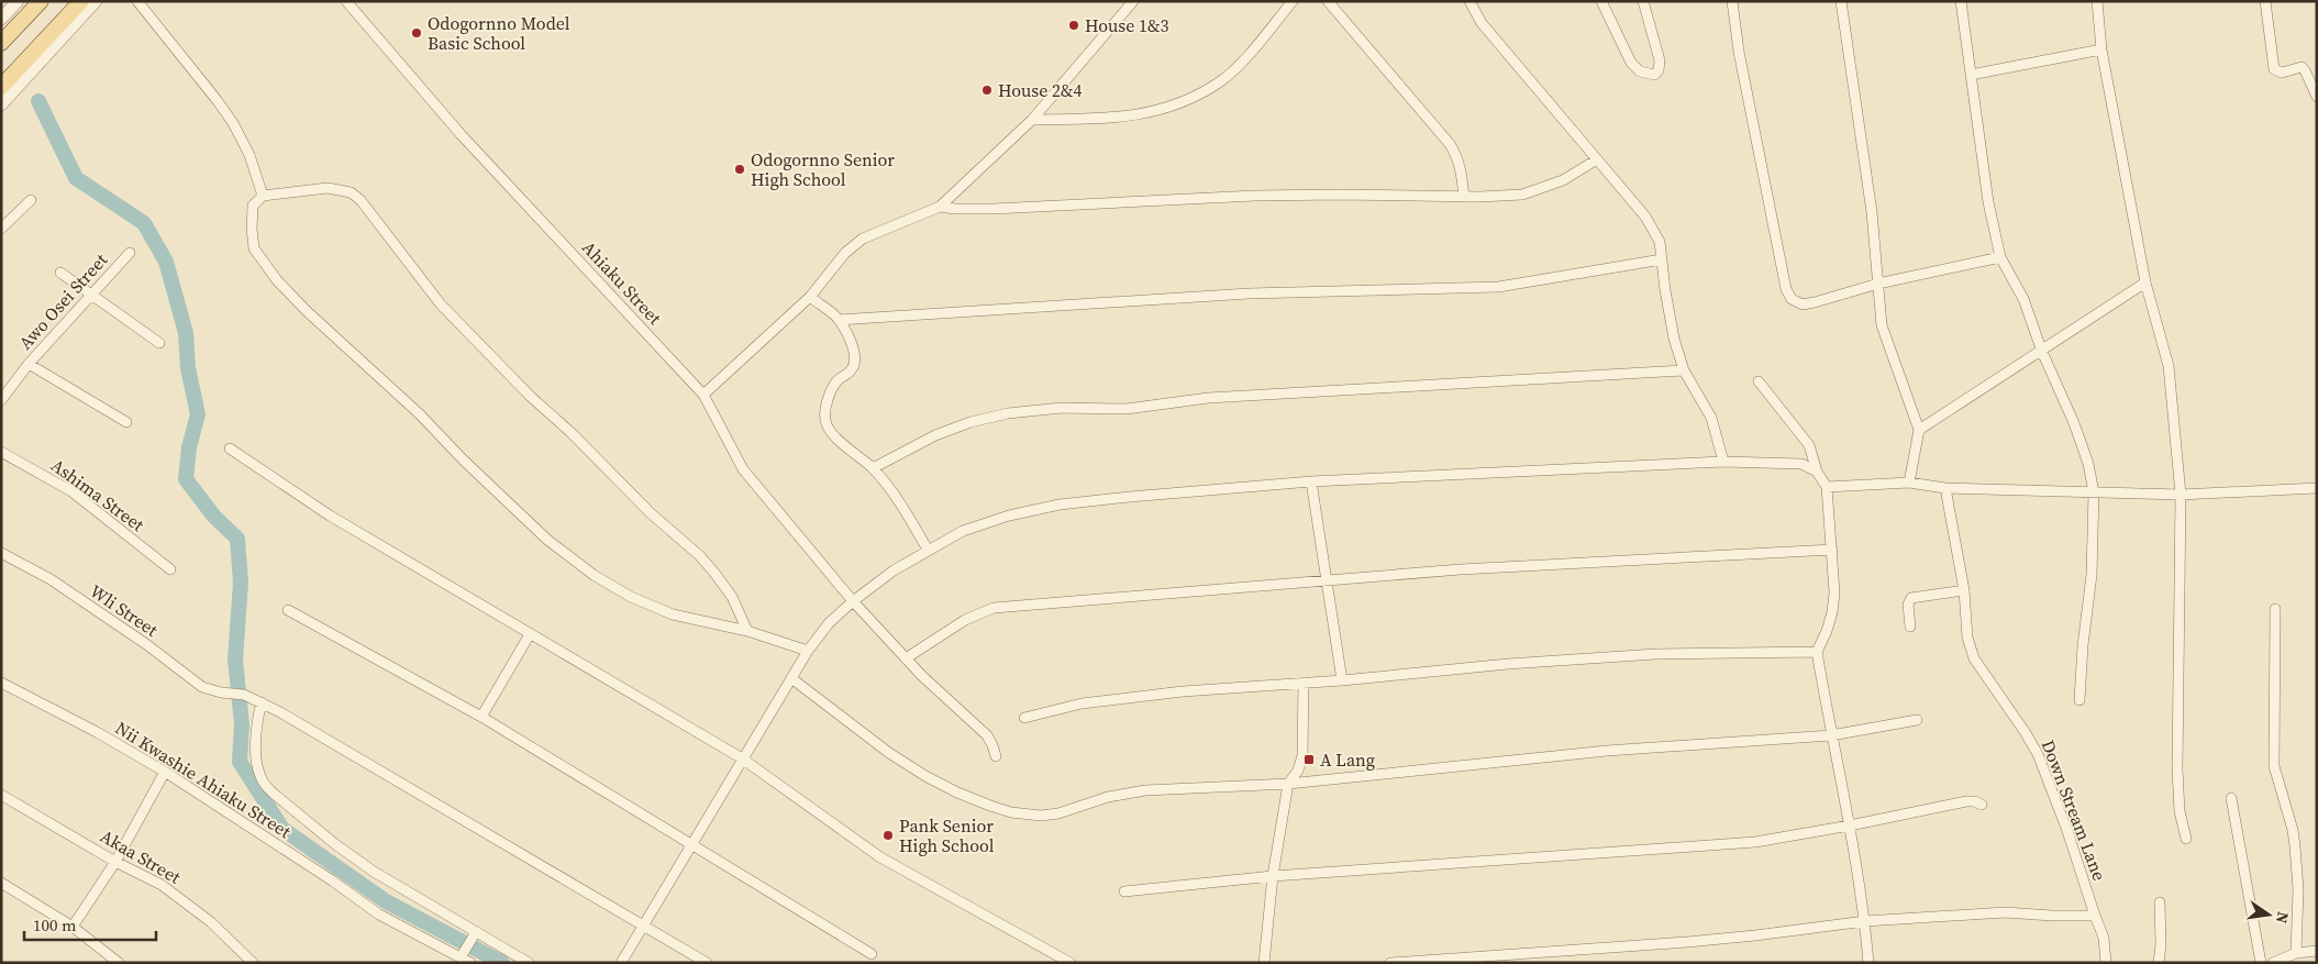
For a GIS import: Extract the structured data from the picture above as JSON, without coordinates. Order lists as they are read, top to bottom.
{
  "streets": {
    "street": [
      "Ahiaku Street",
      "Awo Osei Street",
      "Ashima Street",
      "Wli Street",
      "Nii Kwashie Ahiaku Street",
      "Down Stream Lane",
      "Akaa Street"
    ]
  },
  "places": {
    "other": [
      "House 1&3",
      "Odogornno Model Basic School",
      "House 2&4",
      "Odogornno Senior High School",
      "Pank Senior High School"
    ],
    "transit": ["A Lang"]
  },
  "scale_bar": "100 m",
  "north": "right"
}
